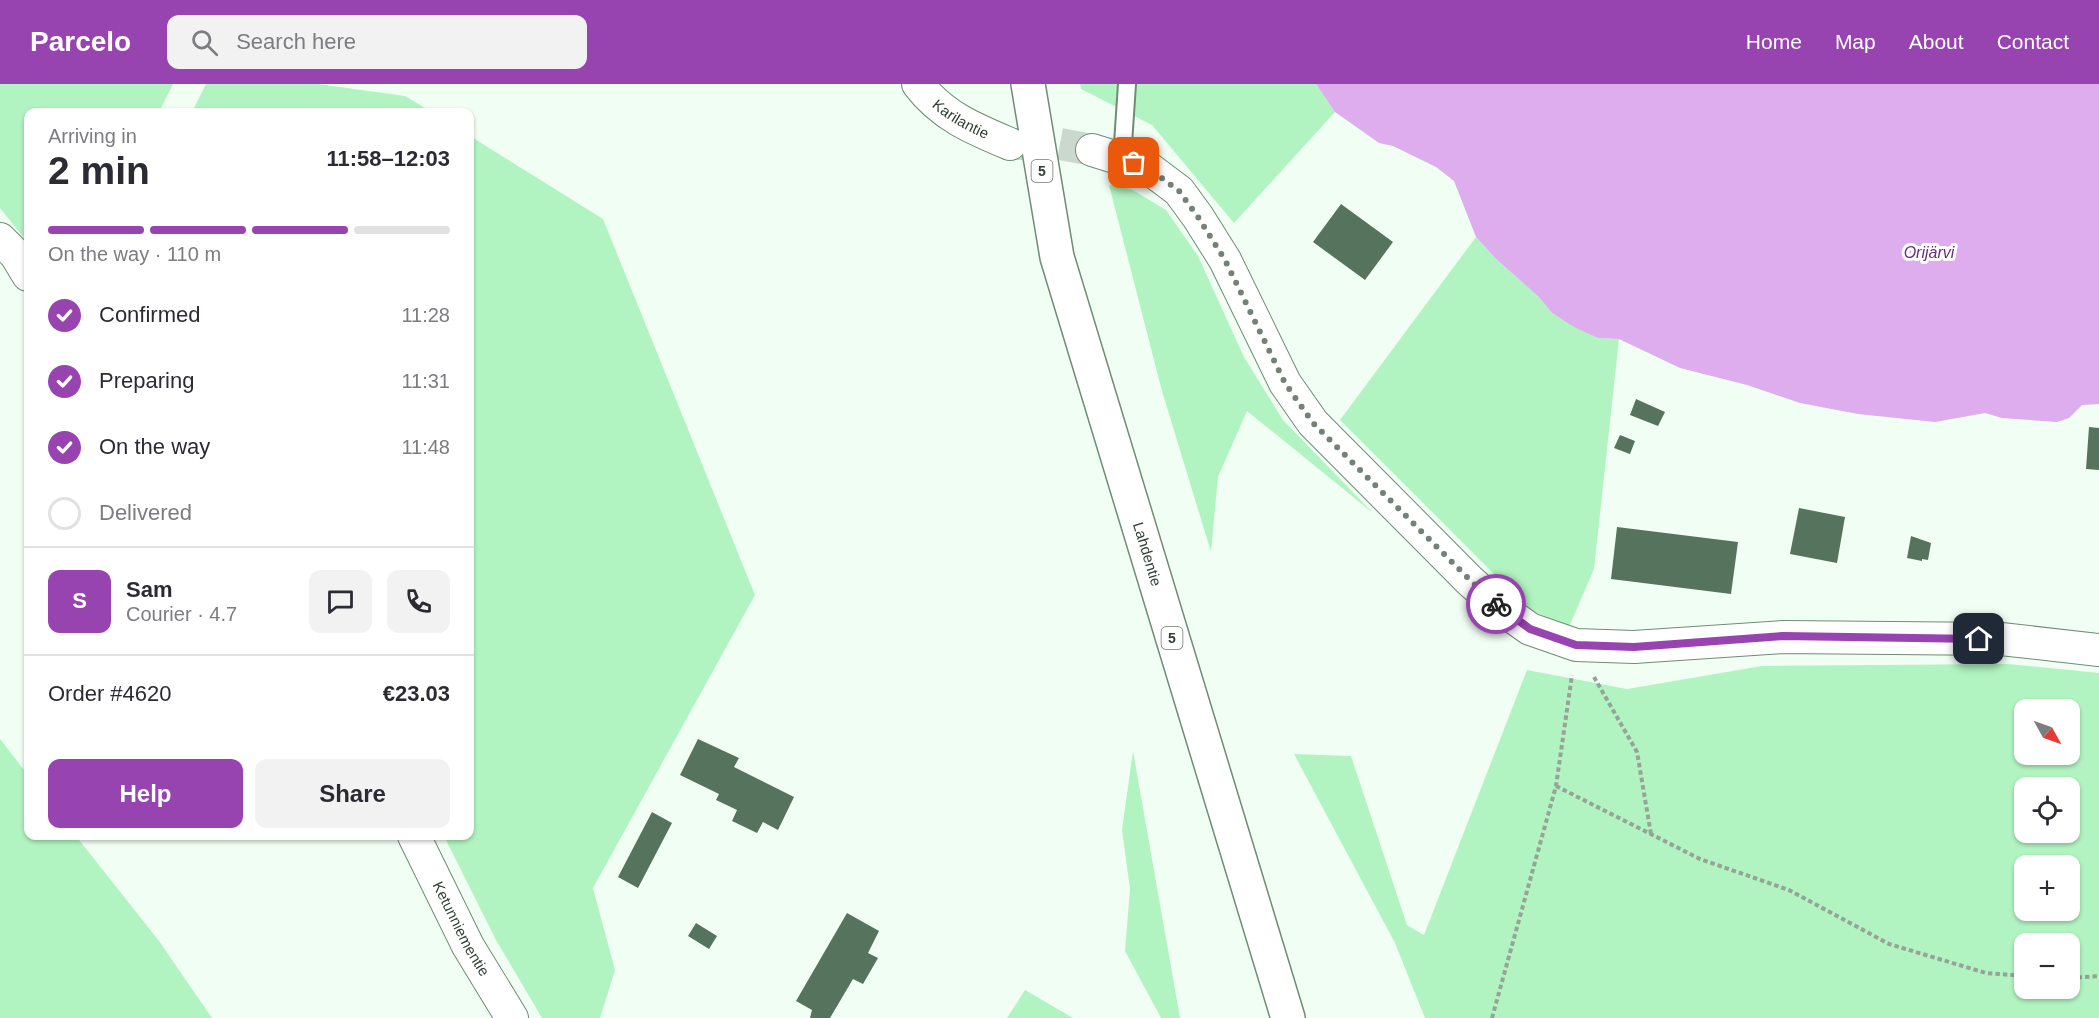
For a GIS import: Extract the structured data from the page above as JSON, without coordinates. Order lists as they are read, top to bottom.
{
  "streets": {
    "highway": ["5", "Lahdentie"],
    "street": ["Karilantie", "Ketunniementie"]
  },
  "water": ["Orijärvi"],
  "north": "bottom right",
  "page": {
    "header": "Parcelo",
    "search": "Search here",
    "nav": [
      "Home",
      "Map",
      "About",
      "Contact"
    ],
    "heading": ["2 min", "Arriving in", "11:58–12:03"],
    "panel": [
      "Sam",
      "Courier · 4.7",
      "Order #4620",
      "€23.03"
    ],
    "bar": "On the way · 110 m",
    "list": [
      ["Confirmed", "11:28"],
      ["Preparing", "11:31"],
      ["On the way", "11:48"],
      "Delivered"
    ],
    "round": "S",
    "map_buttons": ["+", "−"],
    "buttons": ["Help", "Share"]
  }
}
